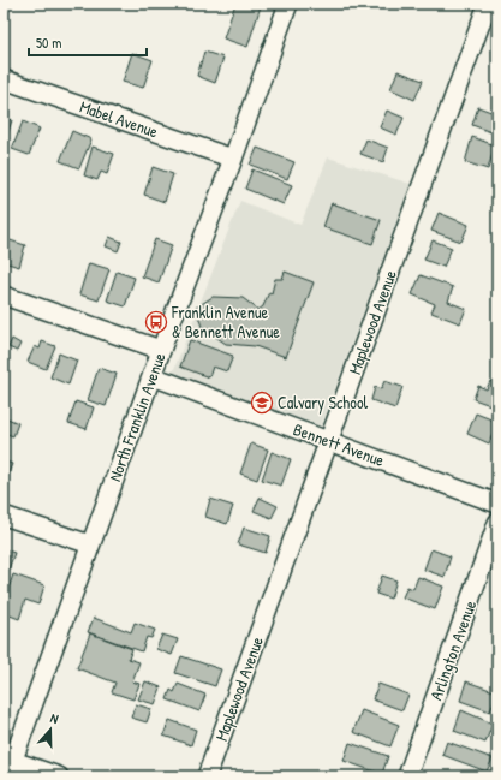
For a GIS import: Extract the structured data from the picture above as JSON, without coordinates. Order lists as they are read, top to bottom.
{
  "streets": {
    "street": [
      "Mabel Avenue",
      "Maplewood Avenue",
      "North Franklin Avenue",
      "Bennett Avenue",
      "Arlington Avenue"
    ]
  },
  "crossings": [
    ["Mabel Avenue", "North Franklin Avenue"],
    ["Maplewood Avenue", "Bennett Avenue"],
    ["North Franklin Avenue", "Bennett Avenue"]
  ],
  "places": {
    "bus stop": ["Franklin Avenue & Bennett Avenue"],
    "school or university": ["Calvary School"]
  },
  "scale_bar": "50 m",
  "north": "top"
}
